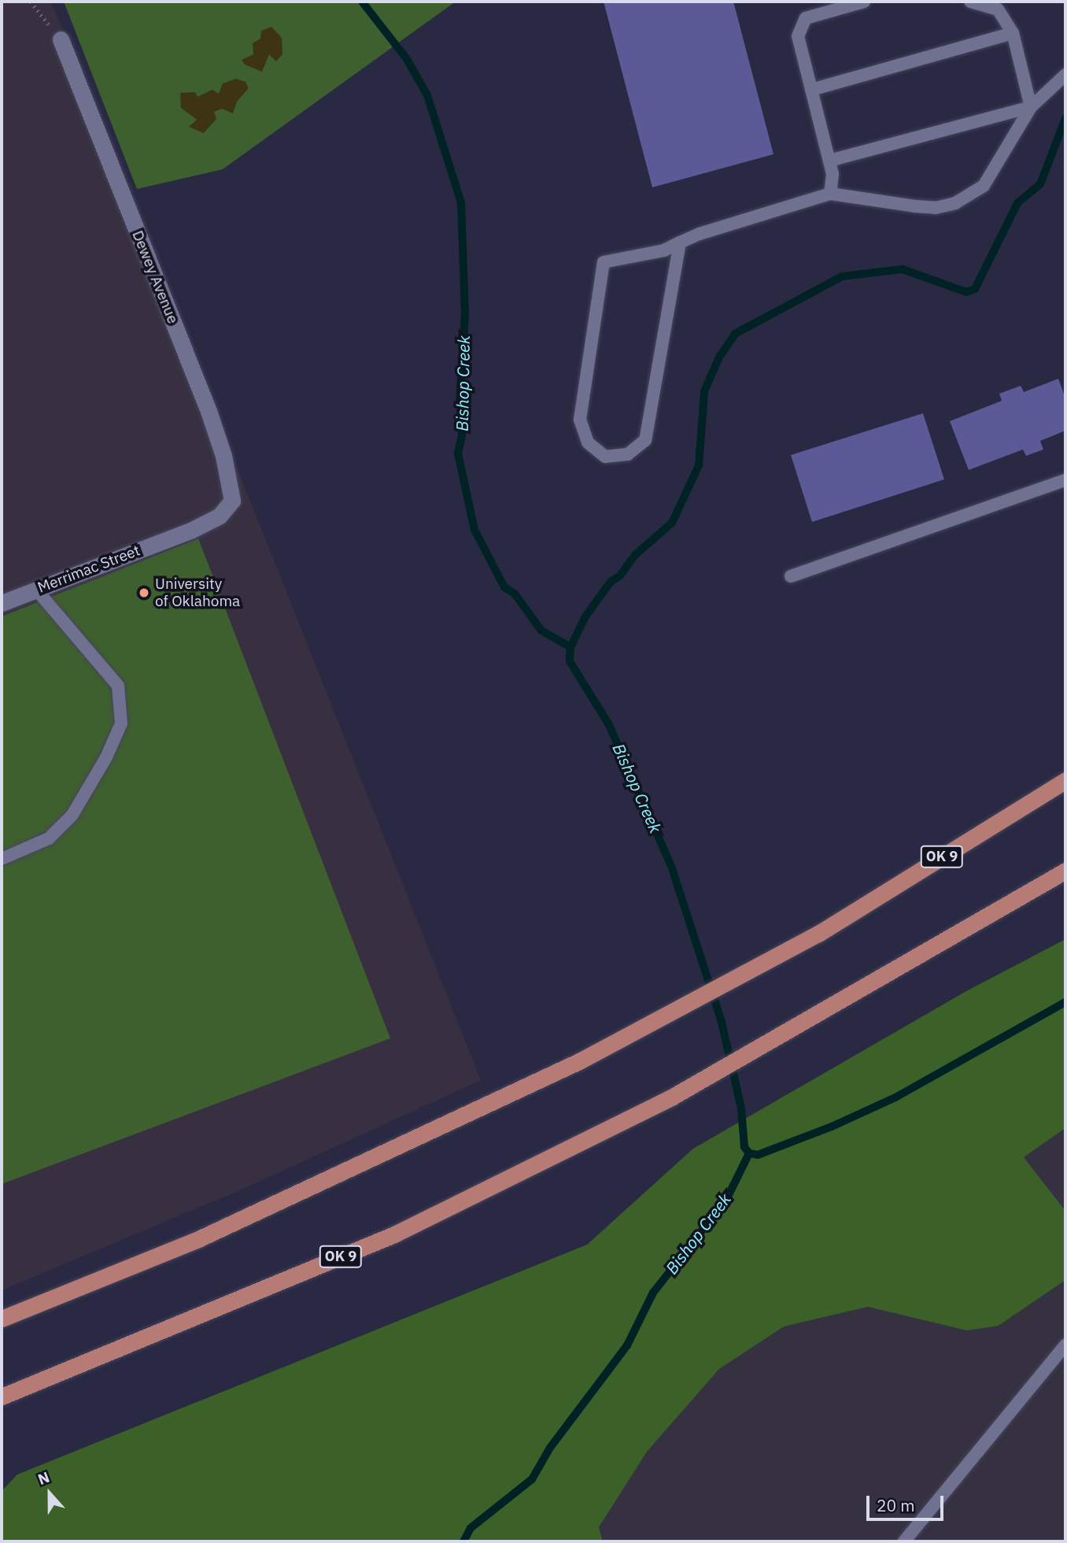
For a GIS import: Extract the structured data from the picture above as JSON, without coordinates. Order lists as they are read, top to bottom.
{
  "streets": {
    "highway": ["OK 9"],
    "street": ["Dewey Avenue", "Merrimac Street"]
  },
  "crossings": [
    ["Dewey Avenue", "Merrimac Street"]
  ],
  "water": ["Bishop Creek"],
  "places": ["University of Oklahoma"],
  "scale_bar": "20 m",
  "north": "top"
}
